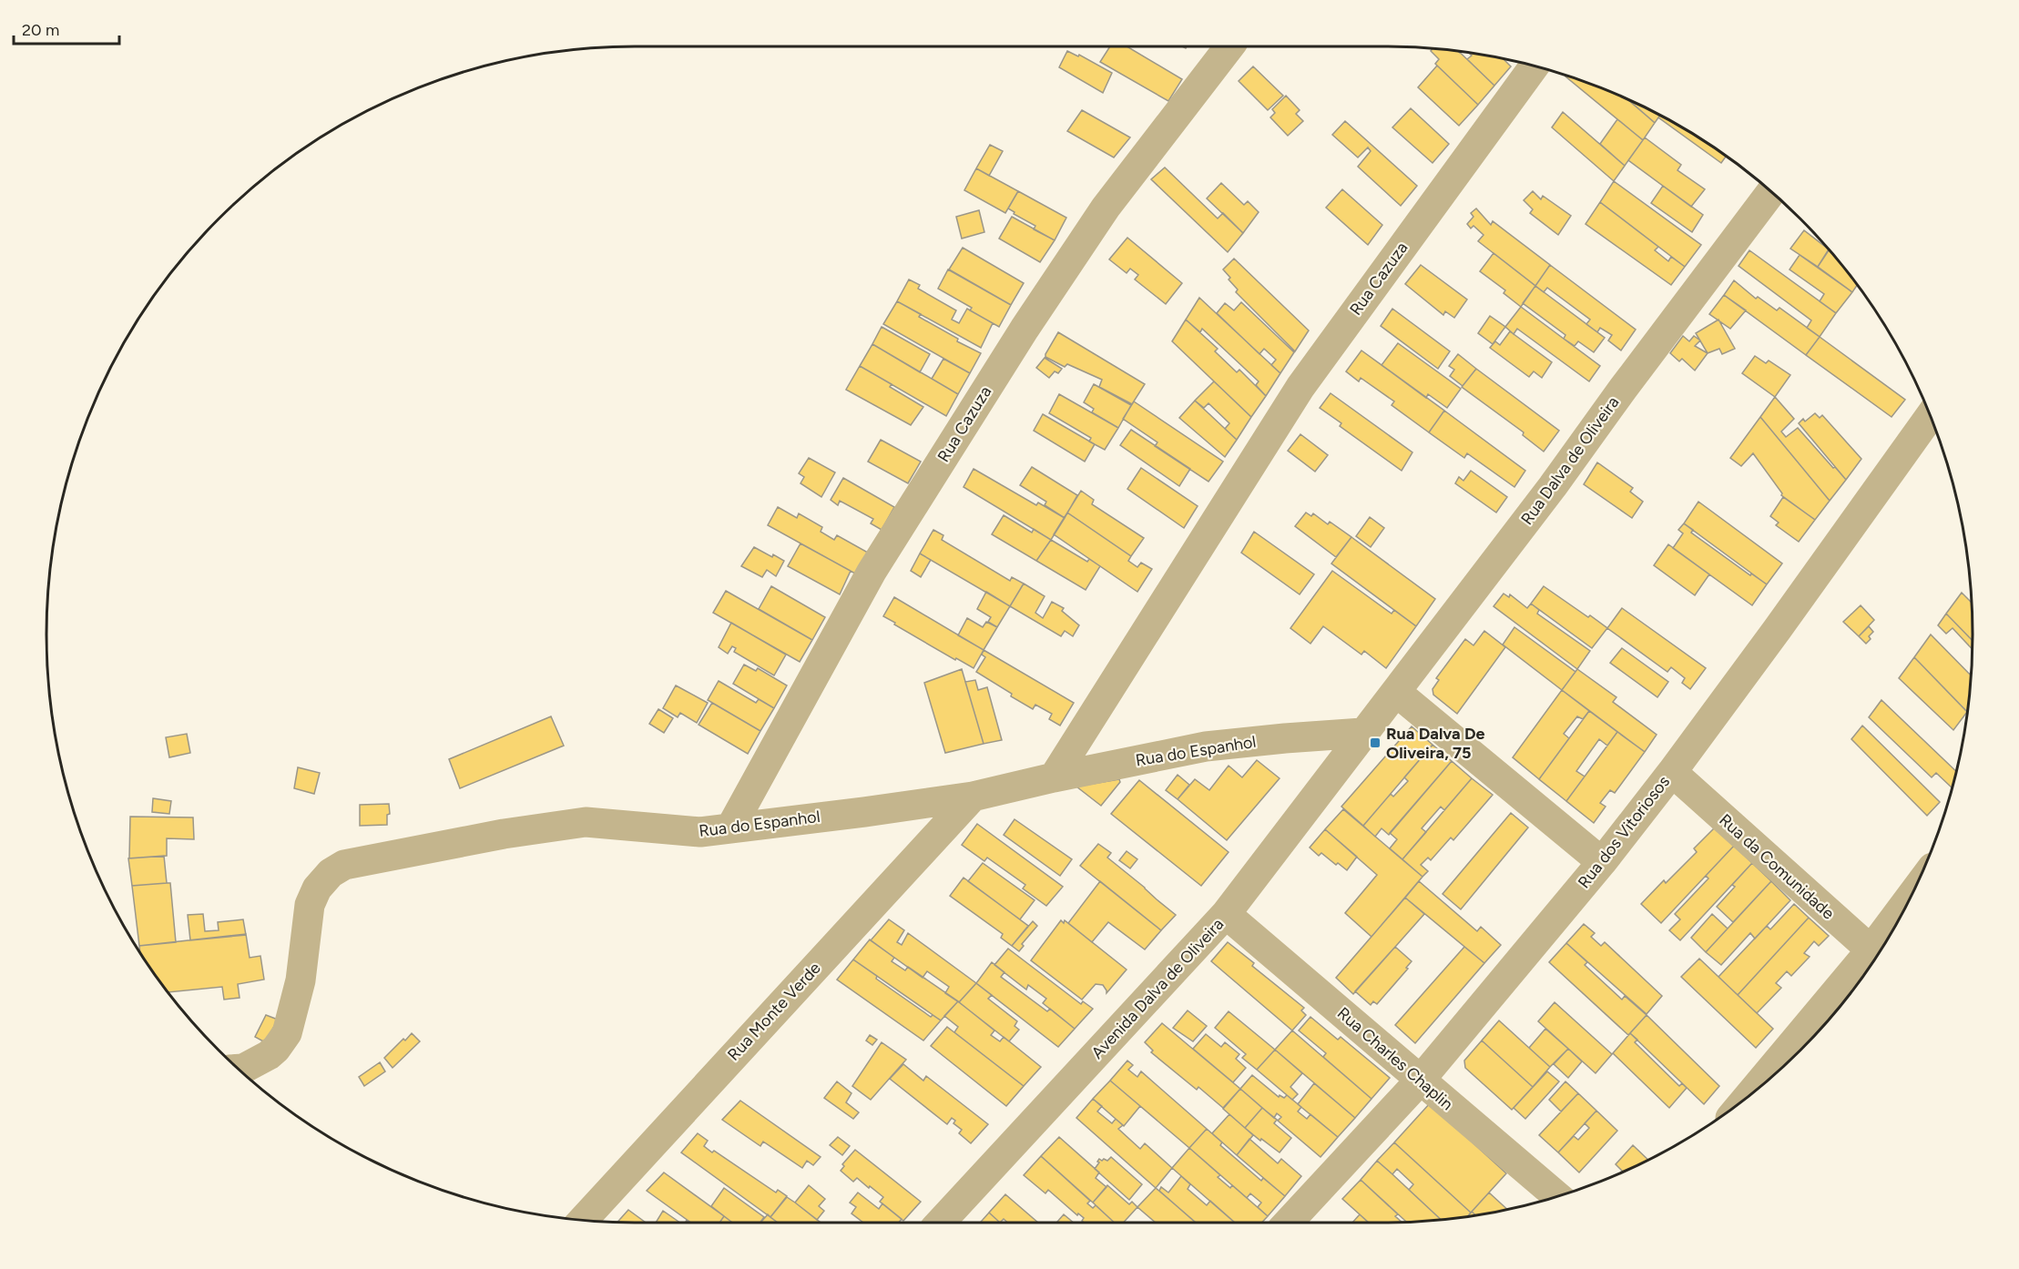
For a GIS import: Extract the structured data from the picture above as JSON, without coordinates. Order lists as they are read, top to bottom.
{
  "streets": {
    "street": [
      "Rua Cazuza",
      "Rua Dalva de Oliveira",
      "Rua do Espanhol",
      "Rua dos Vitoriosos",
      "Rua da Comunidade",
      "Avenida Dalva de Oliveira",
      "Rua Monte Verde",
      "Rua Charles Chaplin"
    ]
  },
  "crossings": [
    ["Rua Cazuza", "Rua do Espanhol"],
    ["Rua Dalva de Oliveira", "Rua do Espanhol"],
    ["Rua Dalva de Oliveira", "Avenida Dalva de Oliveira"],
    ["Rua do Espanhol", "Avenida Dalva de Oliveira"],
    ["Rua do Espanhol", "Rua Monte Verde"],
    ["Rua dos Vitoriosos", "Rua da Comunidade"],
    ["Rua dos Vitoriosos", "Rua Charles Chaplin"],
    ["Avenida Dalva de Oliveira", "Rua Charles Chaplin"]
  ],
  "places": {
    "transit": ["Rua Dalva De Oliveira, 75"]
  },
  "scale_bar": "20 m"
}
